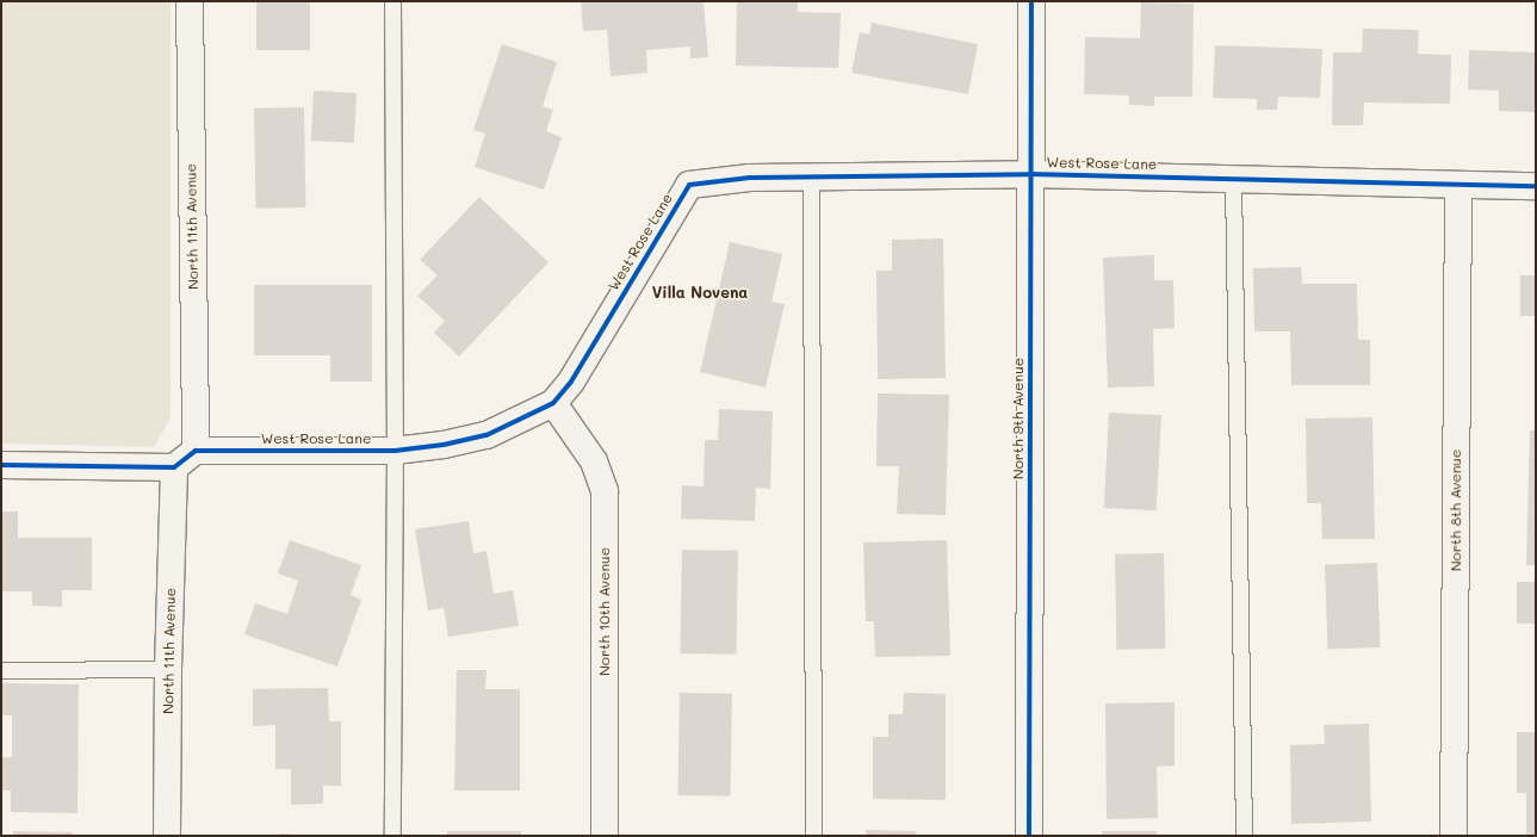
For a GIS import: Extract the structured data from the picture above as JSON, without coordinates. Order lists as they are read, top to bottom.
{
  "streets": {
    "street": [
      "West Rose Lane",
      "North 11th Avenue",
      "North 9th Avenue",
      "North 8th Avenue",
      "North 10th Avenue"
    ]
  },
  "crossings": [
    ["West Rose Lane", "North 11th Avenue"],
    ["West Rose Lane", "North 9th Avenue"],
    ["West Rose Lane", "North 8th Avenue"],
    ["West Rose Lane", "North 10th Avenue"]
  ],
  "districts": ["Villa Novena"]
}
